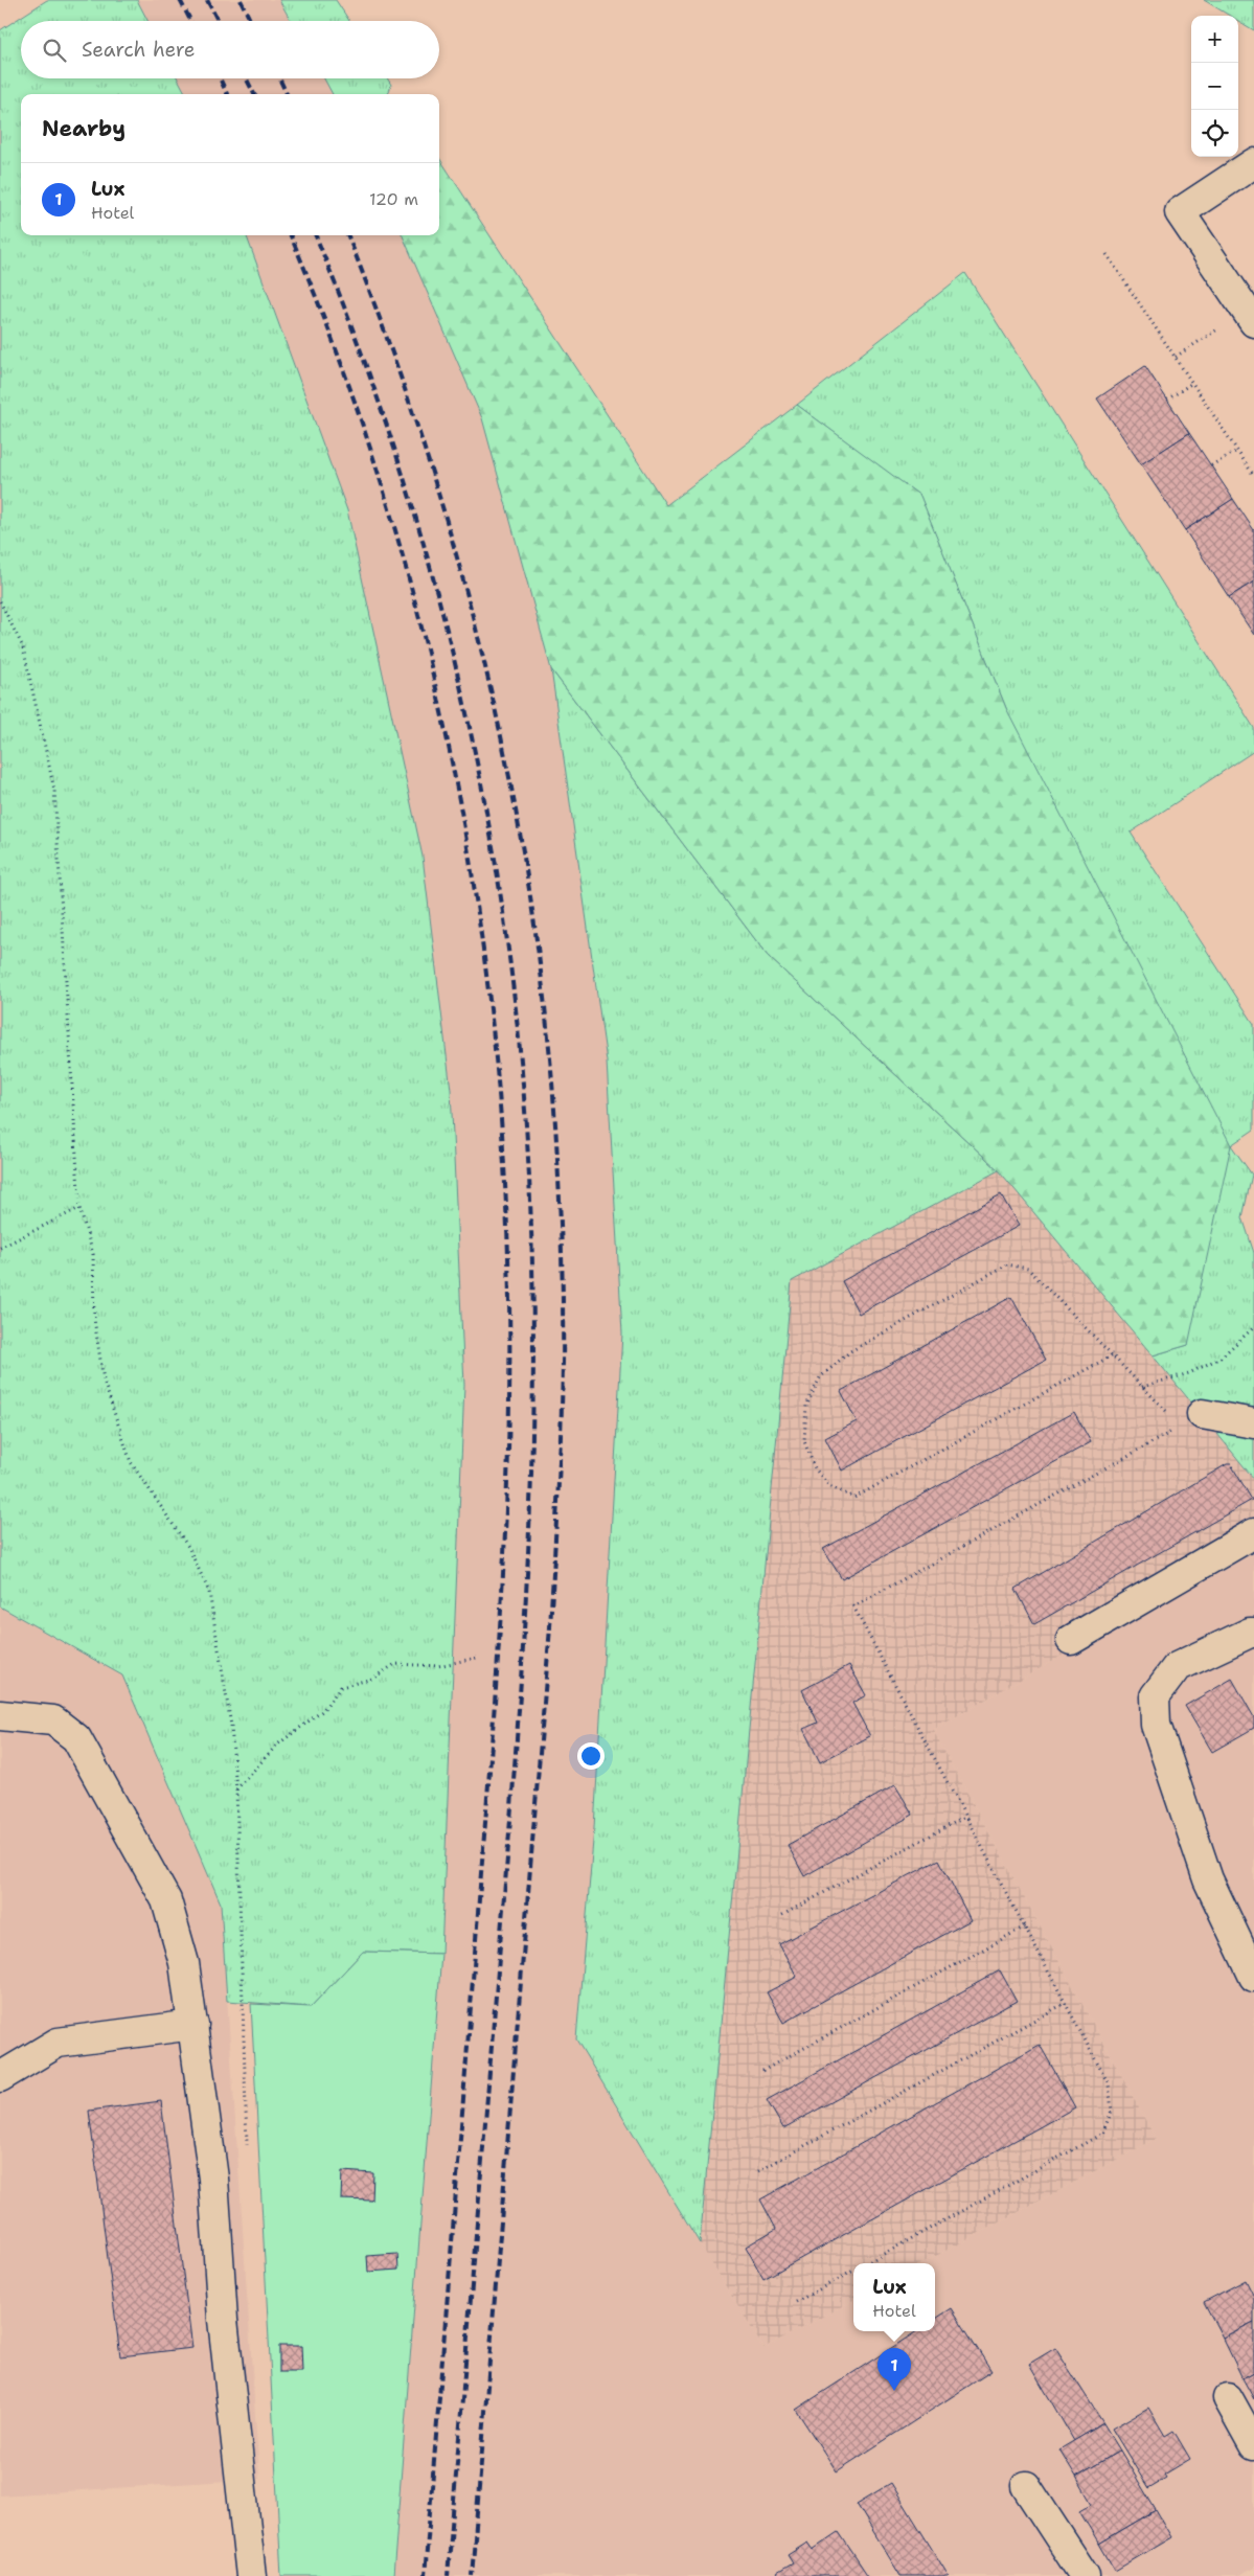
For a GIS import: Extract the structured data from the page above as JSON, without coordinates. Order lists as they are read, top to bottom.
{
  "page": {
    "map_buttons": ["+", "−"],
    "search": "Search here",
    "heading": "Nearby",
    "list": [
      {
        "mark": "1",
        "name": "Lux",
        "note": "Hotel",
        "value": "120 m"
      }
    ],
    "popup": ["Lux", "Hotel"],
    "pins": "1"
  }
}
